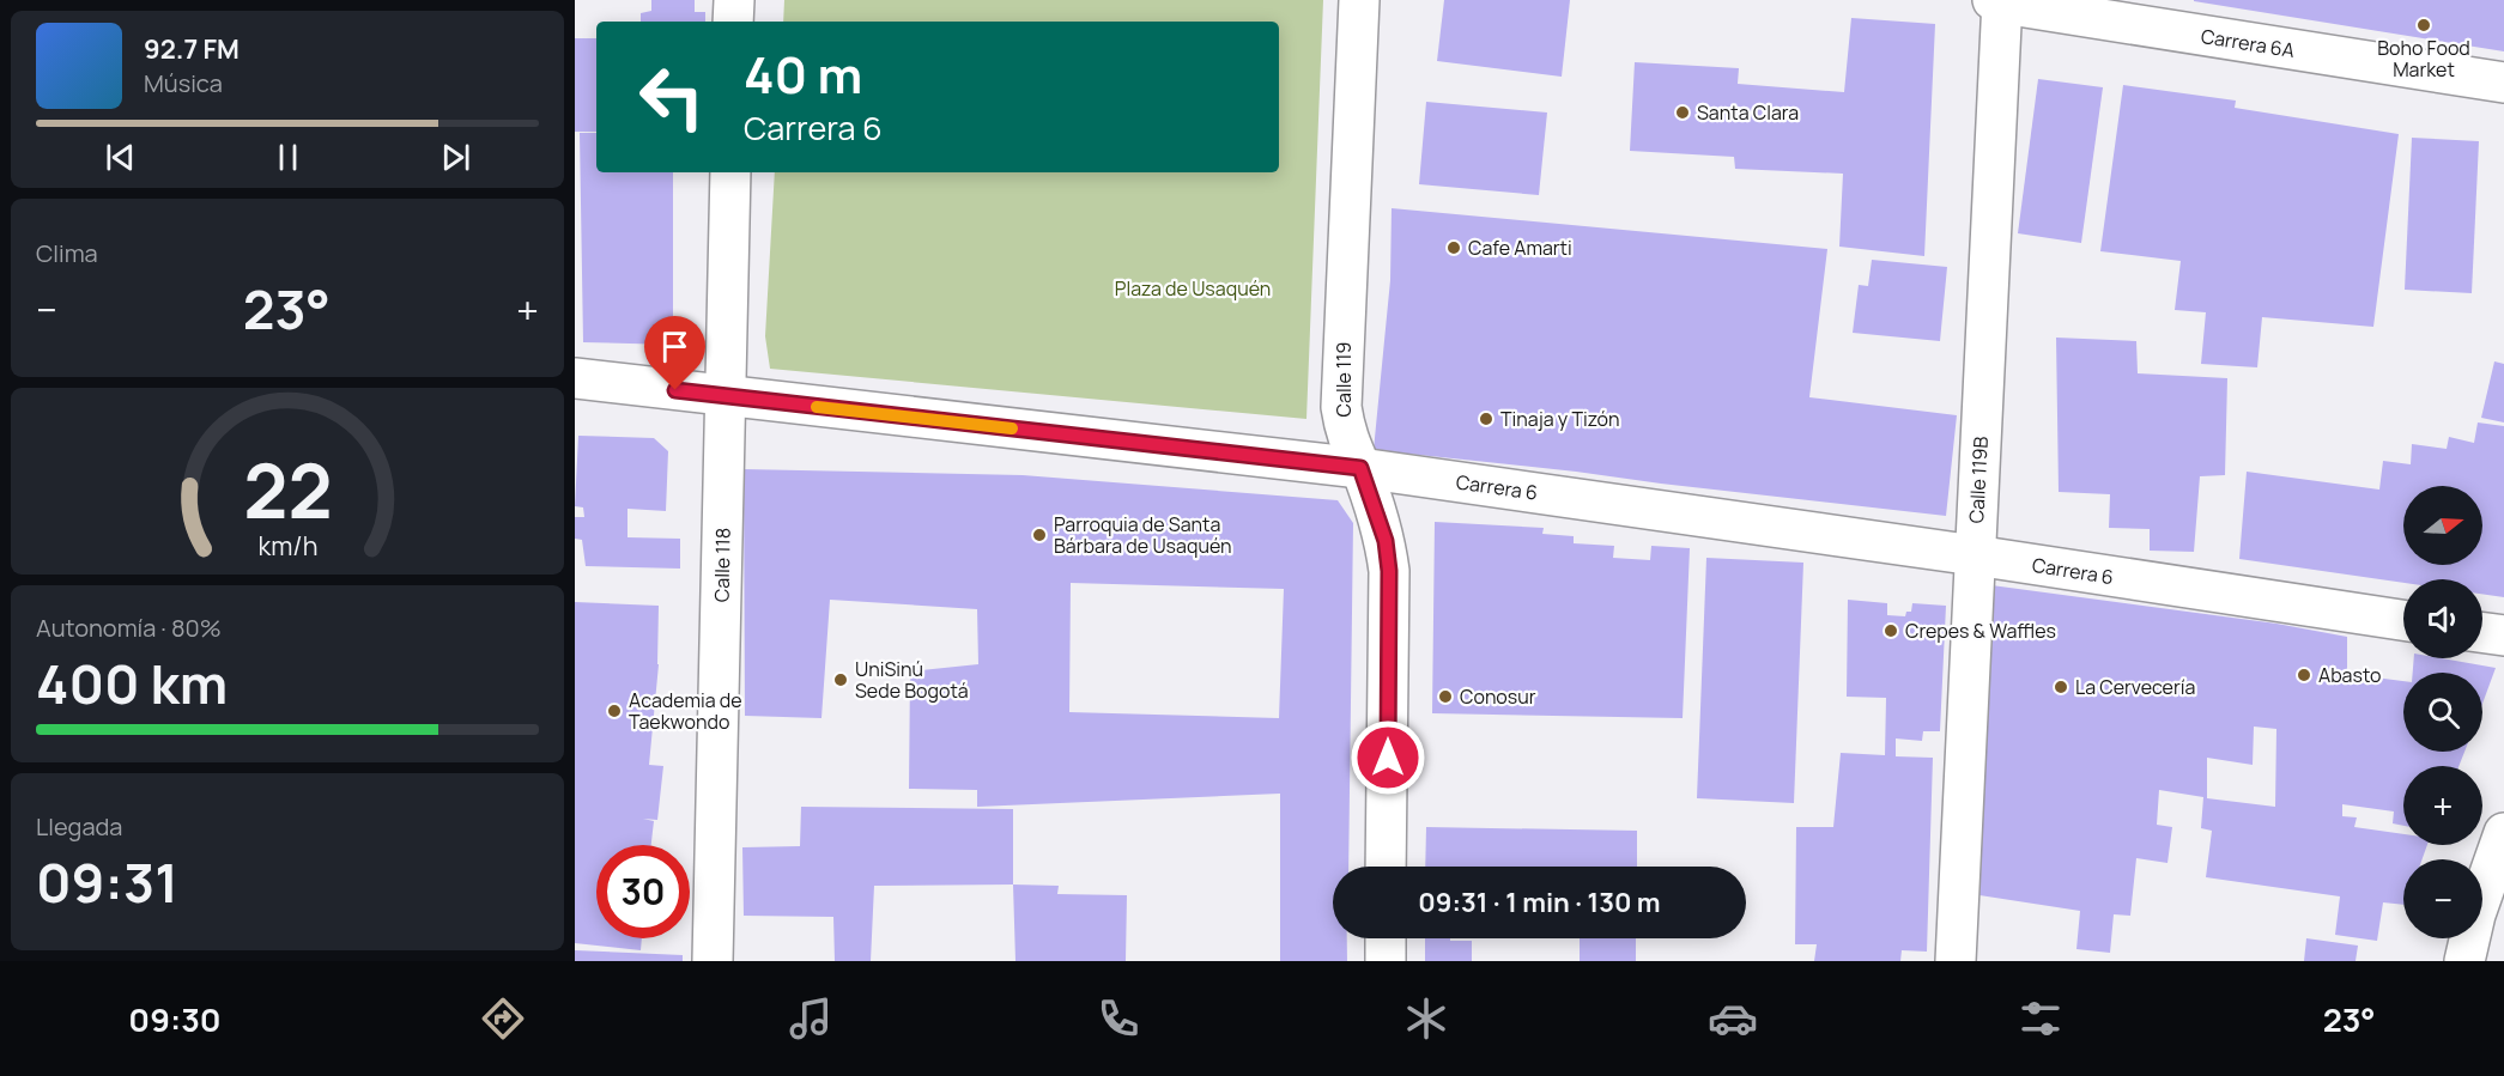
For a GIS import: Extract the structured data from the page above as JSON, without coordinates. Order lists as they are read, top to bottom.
{
  "streets": {
    "street": [
      "Carrera 6A",
      "Calle 119",
      "Calle 119B",
      "Carrera 6",
      "Calle 118"
    ]
  },
  "crossings": [
    ["Carrera 6A", "Calle 119B"],
    ["Calle 119", "Carrera 6"],
    ["Calle 119B", "Carrera 6"],
    ["Carrera 6", "Calle 118"]
  ],
  "parks": ["Plaza de Usaquén"],
  "places": [
    "Boho Food Market",
    "Santa Clara",
    "Cafe Amarti",
    "Tinaja y Tizón",
    "Parroquia de Santa Bárbara de Usaquén",
    "Crepes & Waffles",
    "Abasto",
    "UniSinú Sede Bogotá",
    "La Cervecería",
    "Conosur",
    "Academia de Taekwondo"
  ],
  "north": "right",
  "page": {
    "turn": ["40 m", "Carrera 6"],
    "song": ["92.7 FM", "Música"],
    "tile": [
      "Clima",
      ["Autonomía · 80%", "400 km"],
      ["Llegada", "09:31"]
    ],
    "heat": ["−", "23°", "+"],
    "map_buttons": ["+", "−"],
    "limit": "30",
    "trip": "09:31 · 1 min · 130 m",
    "tabs": ["09:30", "23°"],
    "gauge": ["22", "km/h"]
  }
}
